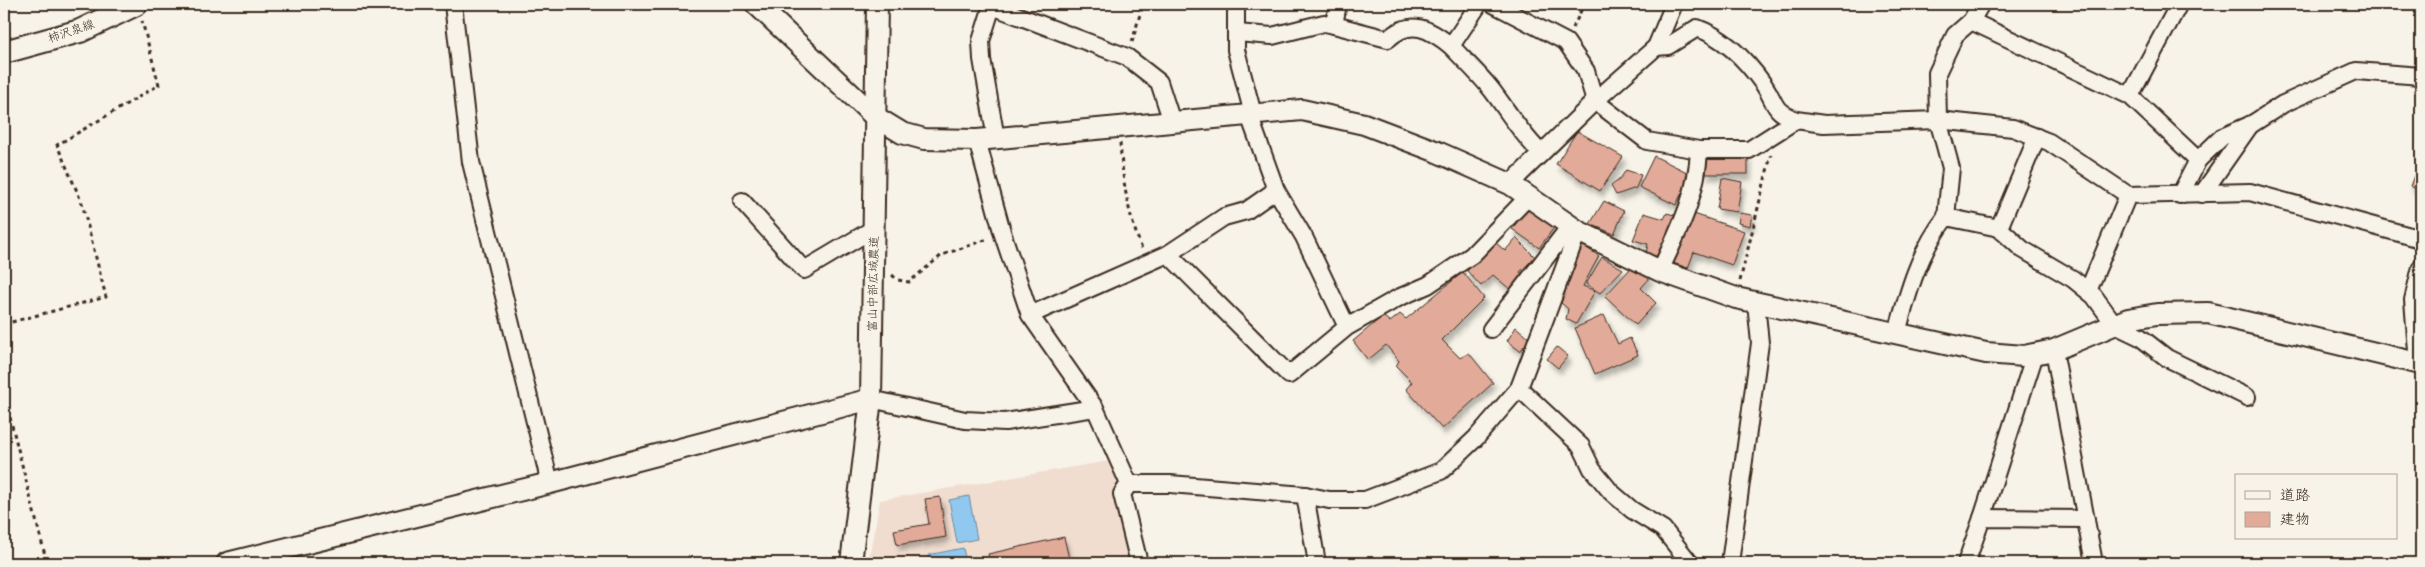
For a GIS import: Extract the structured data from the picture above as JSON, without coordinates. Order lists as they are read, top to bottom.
{
  "streets": {
    "main road": ["柿沢泉線"],
    "street": ["富山中部広域農道"]
  },
  "legend": ["道路", "建物"]
}
